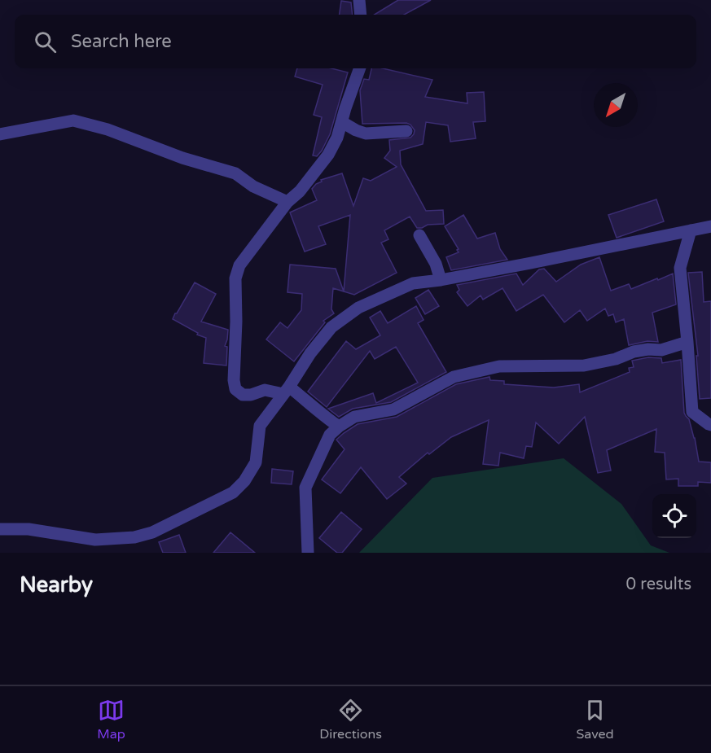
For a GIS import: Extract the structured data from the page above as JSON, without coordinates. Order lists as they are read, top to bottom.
{
  "north": "bottom left",
  "page": {
    "search": "Search here",
    "heading": ["Nearby", "0 results"],
    "nav": ["Map", "Directions", "Saved"]
  }
}
